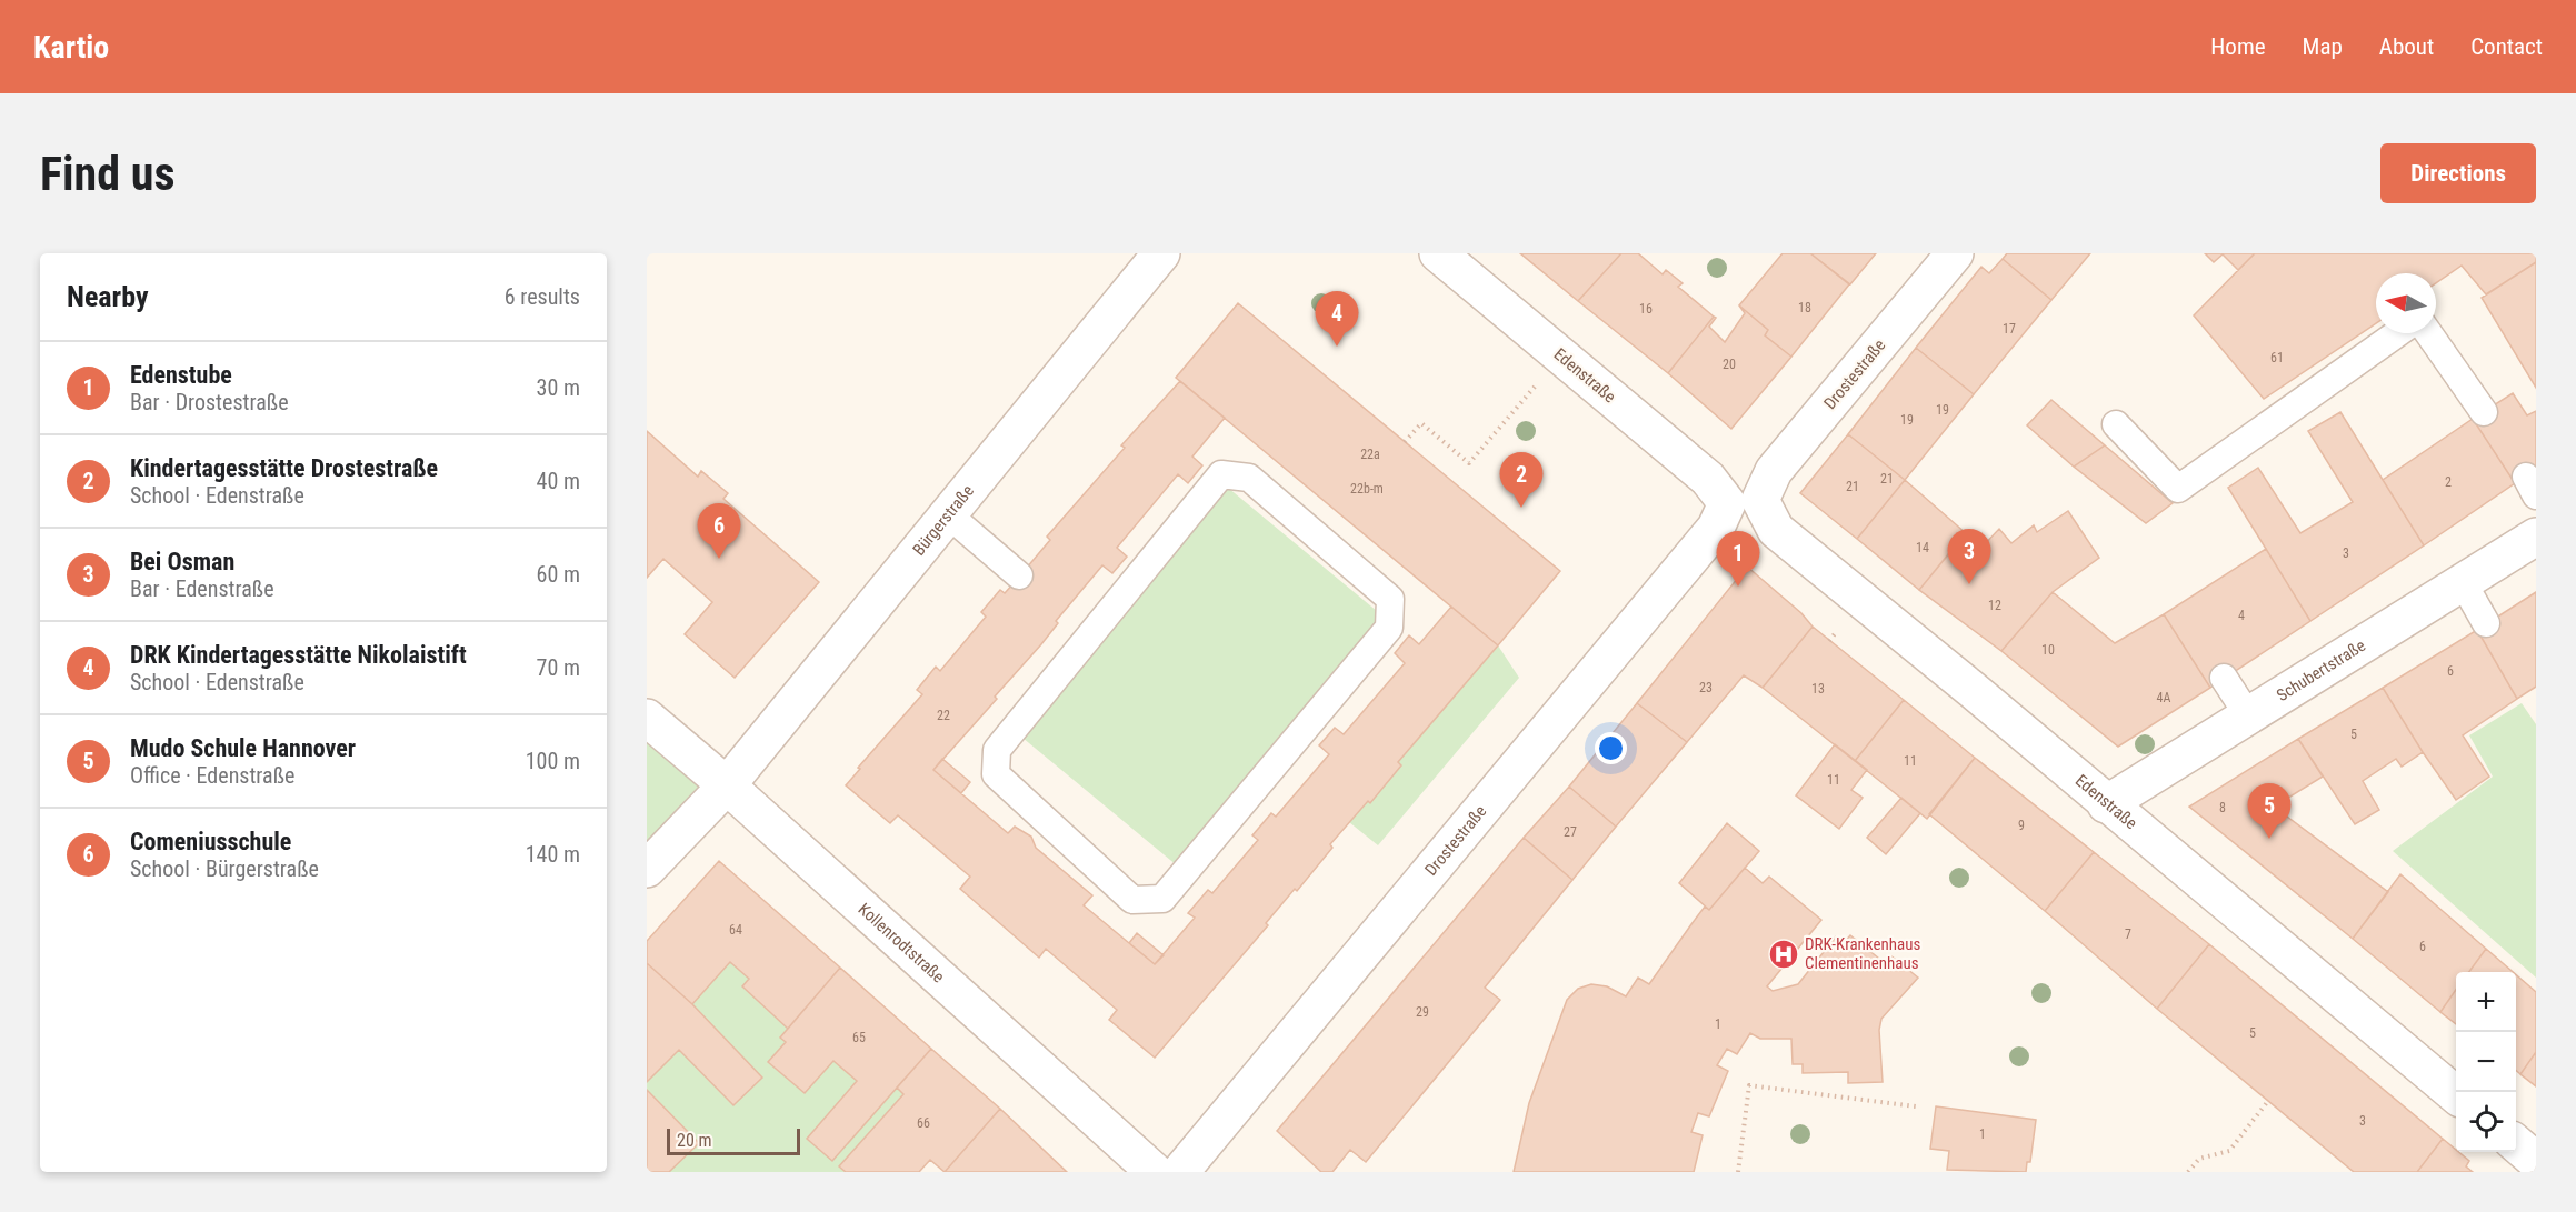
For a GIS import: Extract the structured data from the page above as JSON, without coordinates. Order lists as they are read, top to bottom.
{
  "streets": {
    "street": [
      "Drostestraße",
      "Edenstraße",
      "Bürgerstraße",
      "Schubertstraße",
      "Kollenrodtstraße"
    ]
  },
  "crossings": [
    ["Drostestraße", "Edenstraße"],
    ["Edenstraße", "Schubertstraße"],
    ["Bürgerstraße", "Kollenrodtstraße"]
  ],
  "places": {
    "hospital": ["DRK-Krankenhaus Clementinenhaus"]
  },
  "house_numbers": [
    "18",
    "16",
    "17",
    "61",
    "20",
    "19",
    "19",
    "22a",
    "21",
    "2",
    "21",
    "22b-m",
    "14",
    "3",
    "12",
    "4",
    "10",
    "6",
    "23",
    "13",
    "4A",
    "22",
    "5",
    "11",
    "11",
    "8",
    "9",
    "27",
    "64",
    "7",
    "6",
    "29",
    "1",
    "5",
    "65",
    "3",
    "66",
    "1"
  ],
  "scale_bar": "20 m",
  "north": "left",
  "page": {
    "header": "Kartio",
    "nav": [
      "Home",
      "Map",
      "About",
      "Contact"
    ],
    "buttons": "Directions",
    "title": "Find us",
    "heading": ["Nearby", "6 results"],
    "pins": [
      "4",
      "2",
      "6",
      "3",
      "1",
      "5"
    ],
    "list": [
      {
        "mark": "1",
        "name": "Edenstube",
        "note": "Bar · Drostestraße",
        "value": "30 m"
      },
      {
        "mark": "2",
        "name": "Kindertagesstätte Drostestraße",
        "note": "School · Edenstraße",
        "value": "40 m"
      },
      {
        "mark": "3",
        "name": "Bei Osman",
        "note": "Bar · Edenstraße",
        "value": "60 m"
      },
      {
        "mark": "4",
        "name": "DRK Kindertagesstätte Nikolaistift",
        "note": "School · Edenstraße",
        "value": "70 m"
      },
      {
        "mark": "5",
        "name": "Mudo Schule Hannover",
        "note": "Office · Edenstraße",
        "value": "100 m"
      },
      {
        "mark": "6",
        "name": "Comeniusschule",
        "note": "School · Bürgerstraße",
        "value": "140 m"
      }
    ],
    "map_buttons": ["+", "−"],
    "scale": "20 m"
  }
}
